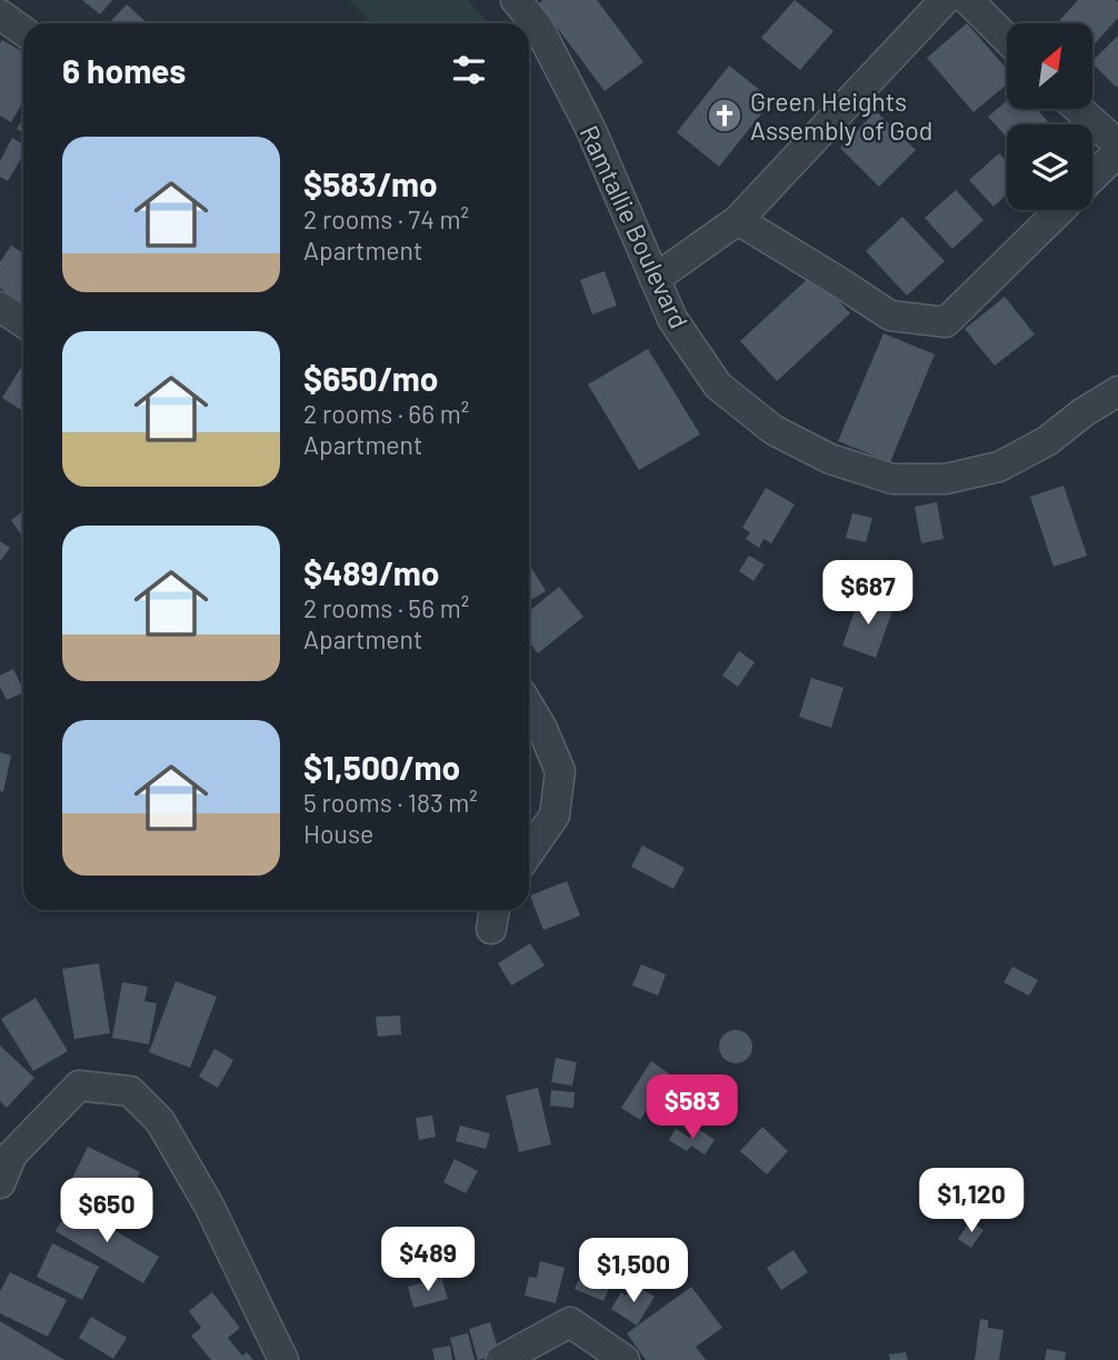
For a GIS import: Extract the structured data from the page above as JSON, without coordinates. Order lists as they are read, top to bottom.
{
  "streets": {
    "street": ["Ramtallie Boulevard"]
  },
  "places": {
    "church": ["Green Heights Assembly of God"]
  },
  "north": "top right",
  "page": {
    "heading": "6 homes",
    "list": [
      {
        "name": "$583/mo",
        "note": "2 rooms · 74 m² · Apartment"
      },
      {
        "name": "$650/mo",
        "note": "2 rooms · 66 m² · Apartment"
      },
      {
        "name": "$489/mo",
        "note": "2 rooms · 56 m² · Apartment"
      },
      {
        "name": "$1,500/mo",
        "note": "5 rooms · 183 m² · House"
      }
    ],
    "price": [
      "$687",
      "$583",
      "$1,120",
      "$650",
      "$489",
      "$1,500"
    ]
  }
}
